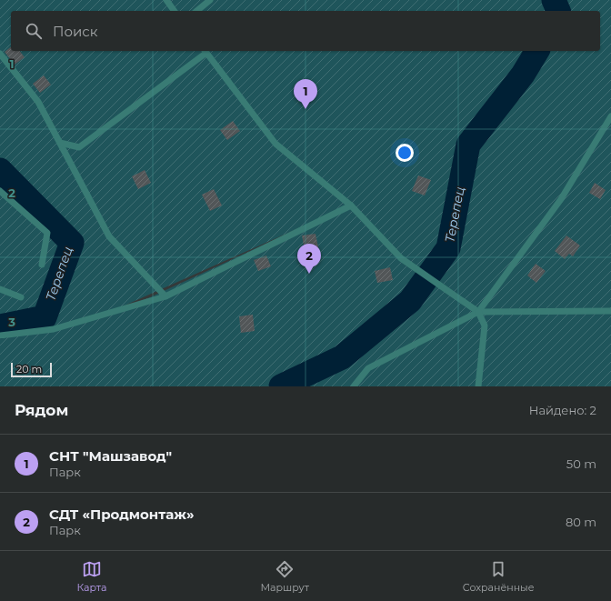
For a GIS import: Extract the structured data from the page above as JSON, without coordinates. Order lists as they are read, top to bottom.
{
  "water": ["Терепец"],
  "scale_bar": "20 m",
  "page": {
    "search": "Поиск",
    "pins": ["1", "2"],
    "scale": "20 m",
    "heading": ["Рядом", "Найдено: 2"],
    "list": [
      {
        "mark": "1",
        "name": "СНТ \"Машзавод\"",
        "note": "Парк",
        "value": "50 m"
      },
      {
        "mark": "2",
        "name": "СДТ «Продмонтаж»",
        "note": "Парк",
        "value": "80 m"
      }
    ],
    "nav": ["Карта", "Маршрут", "Сохранённые"]
  },
  "grid": {
    "rows": ["1", "2", "3"]
  }
}
